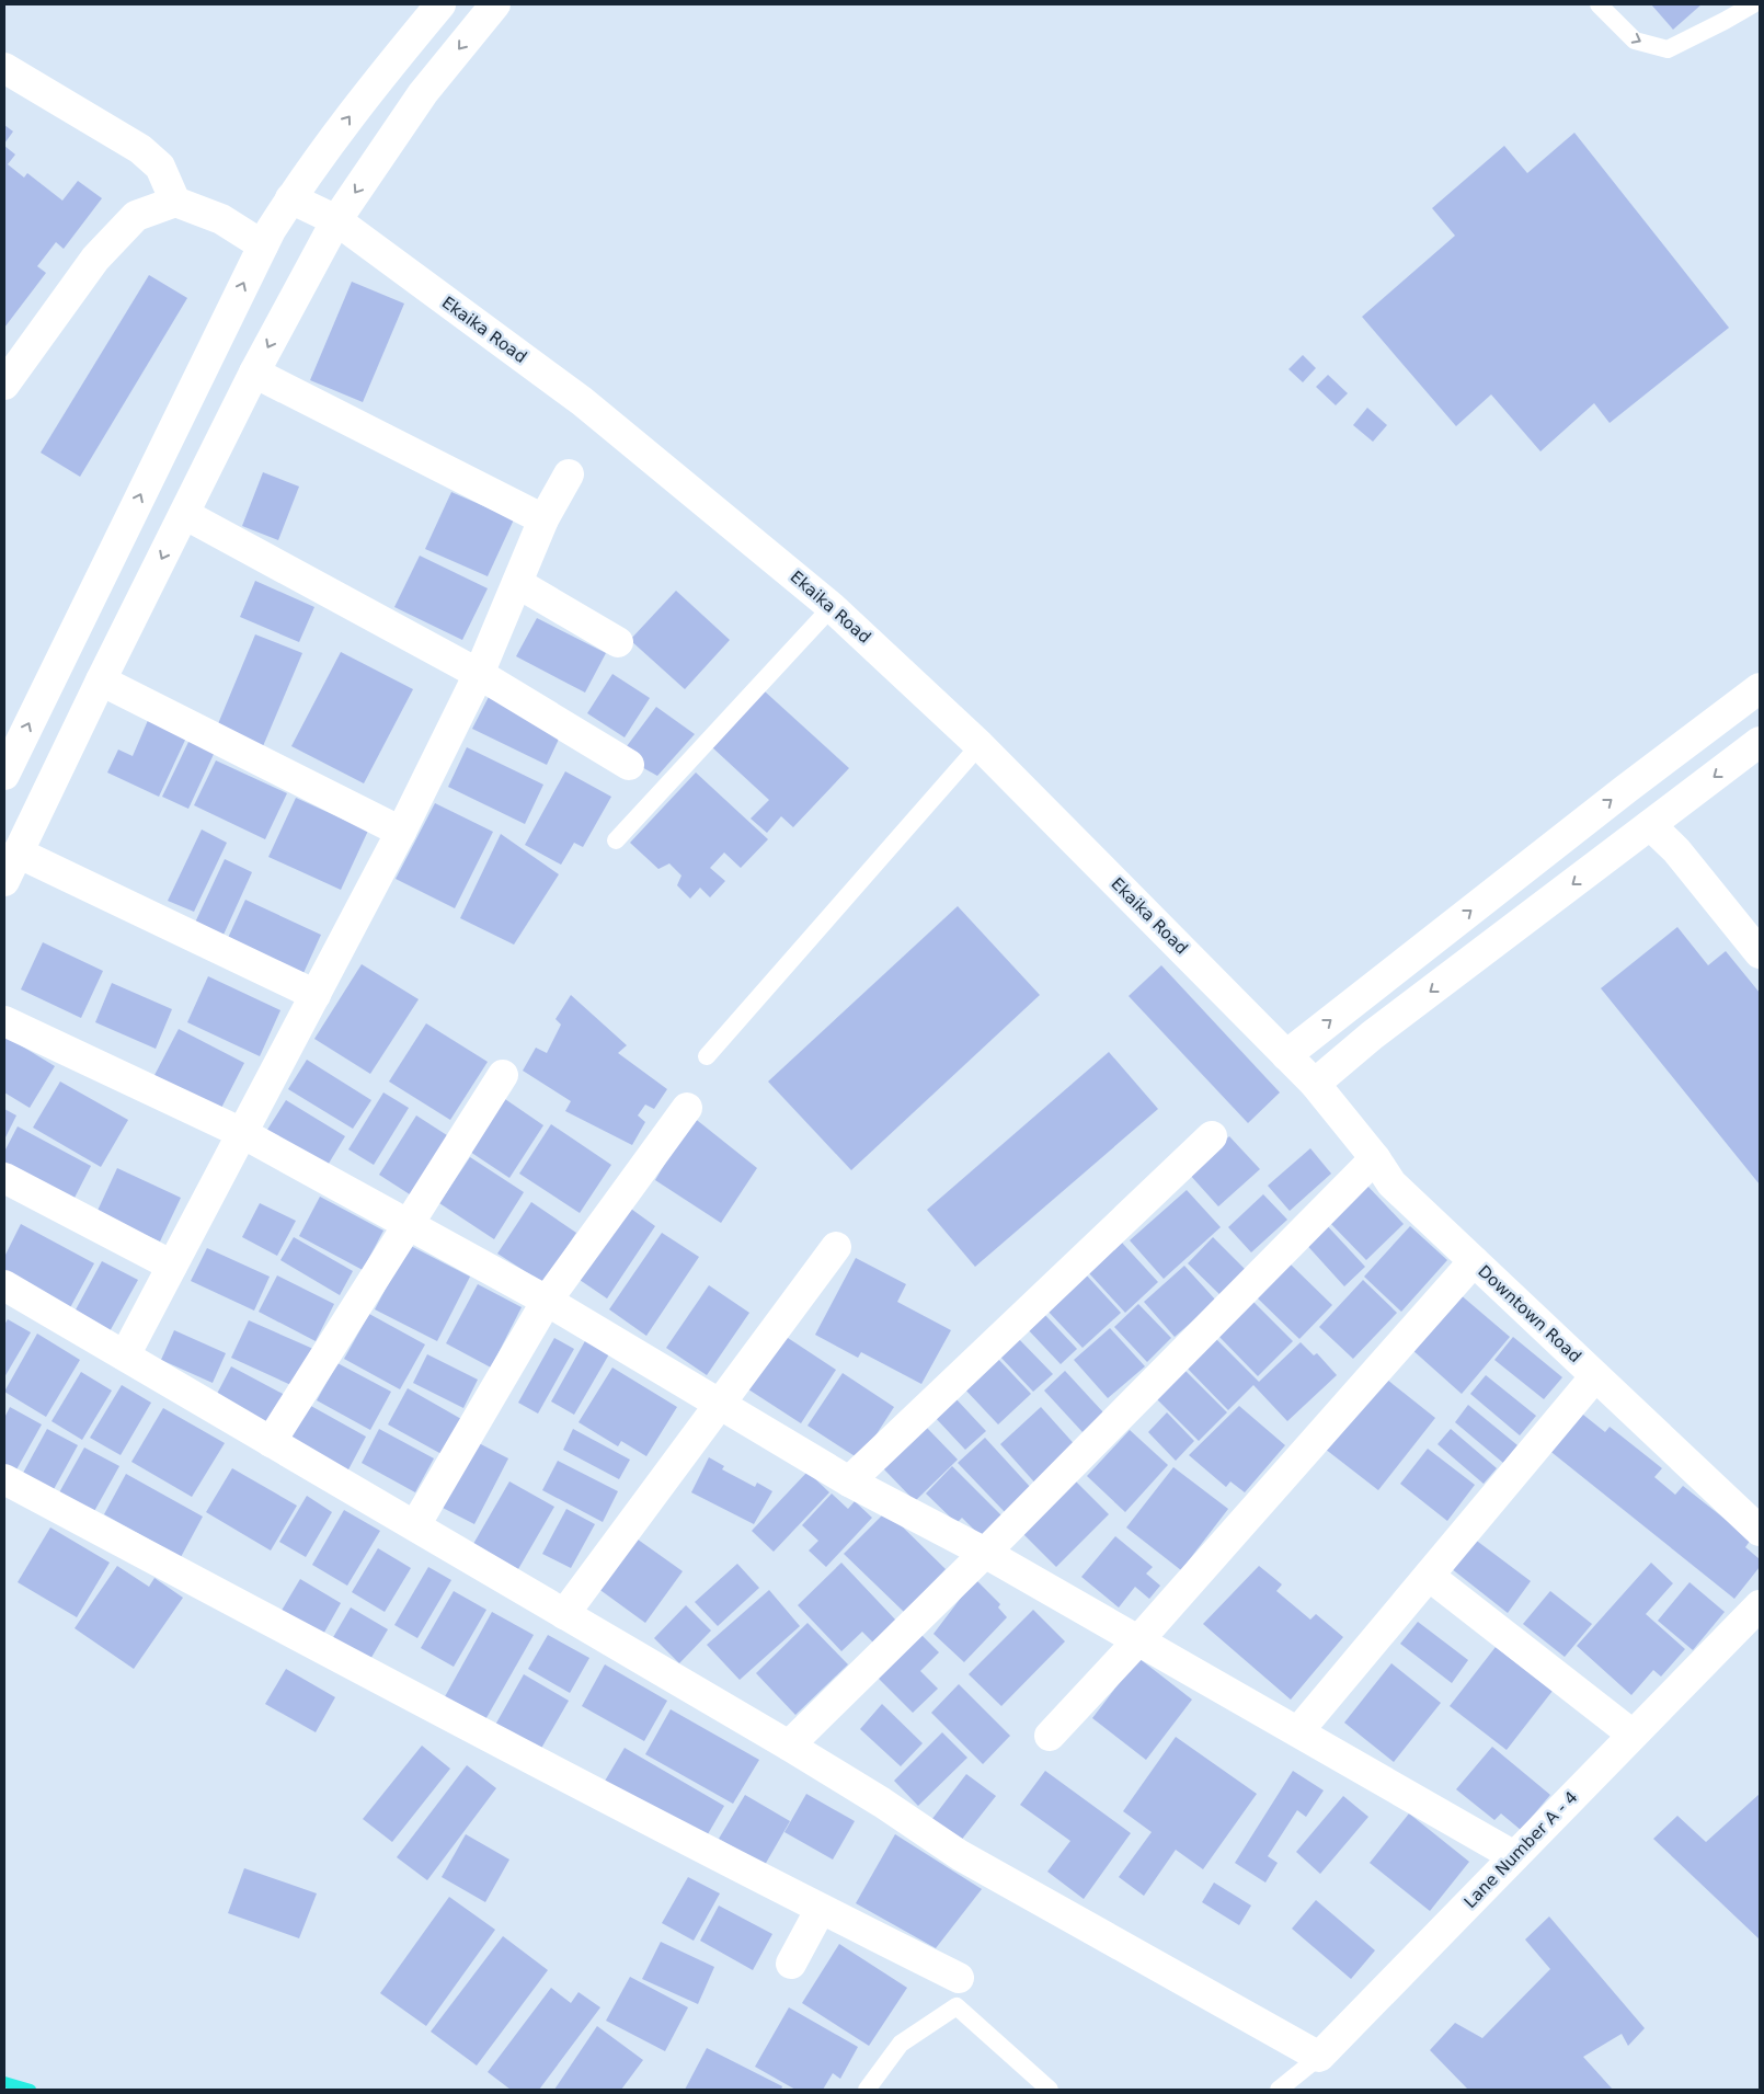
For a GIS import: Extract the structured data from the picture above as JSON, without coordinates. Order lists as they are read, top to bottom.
{
  "streets": {
    "street": ["Ekaika Road", "Downtown Road", "Lane Number A - 4"]
  },
  "crossings": [
    ["Ekaika Road", "Downtown Road"]
  ]
}
